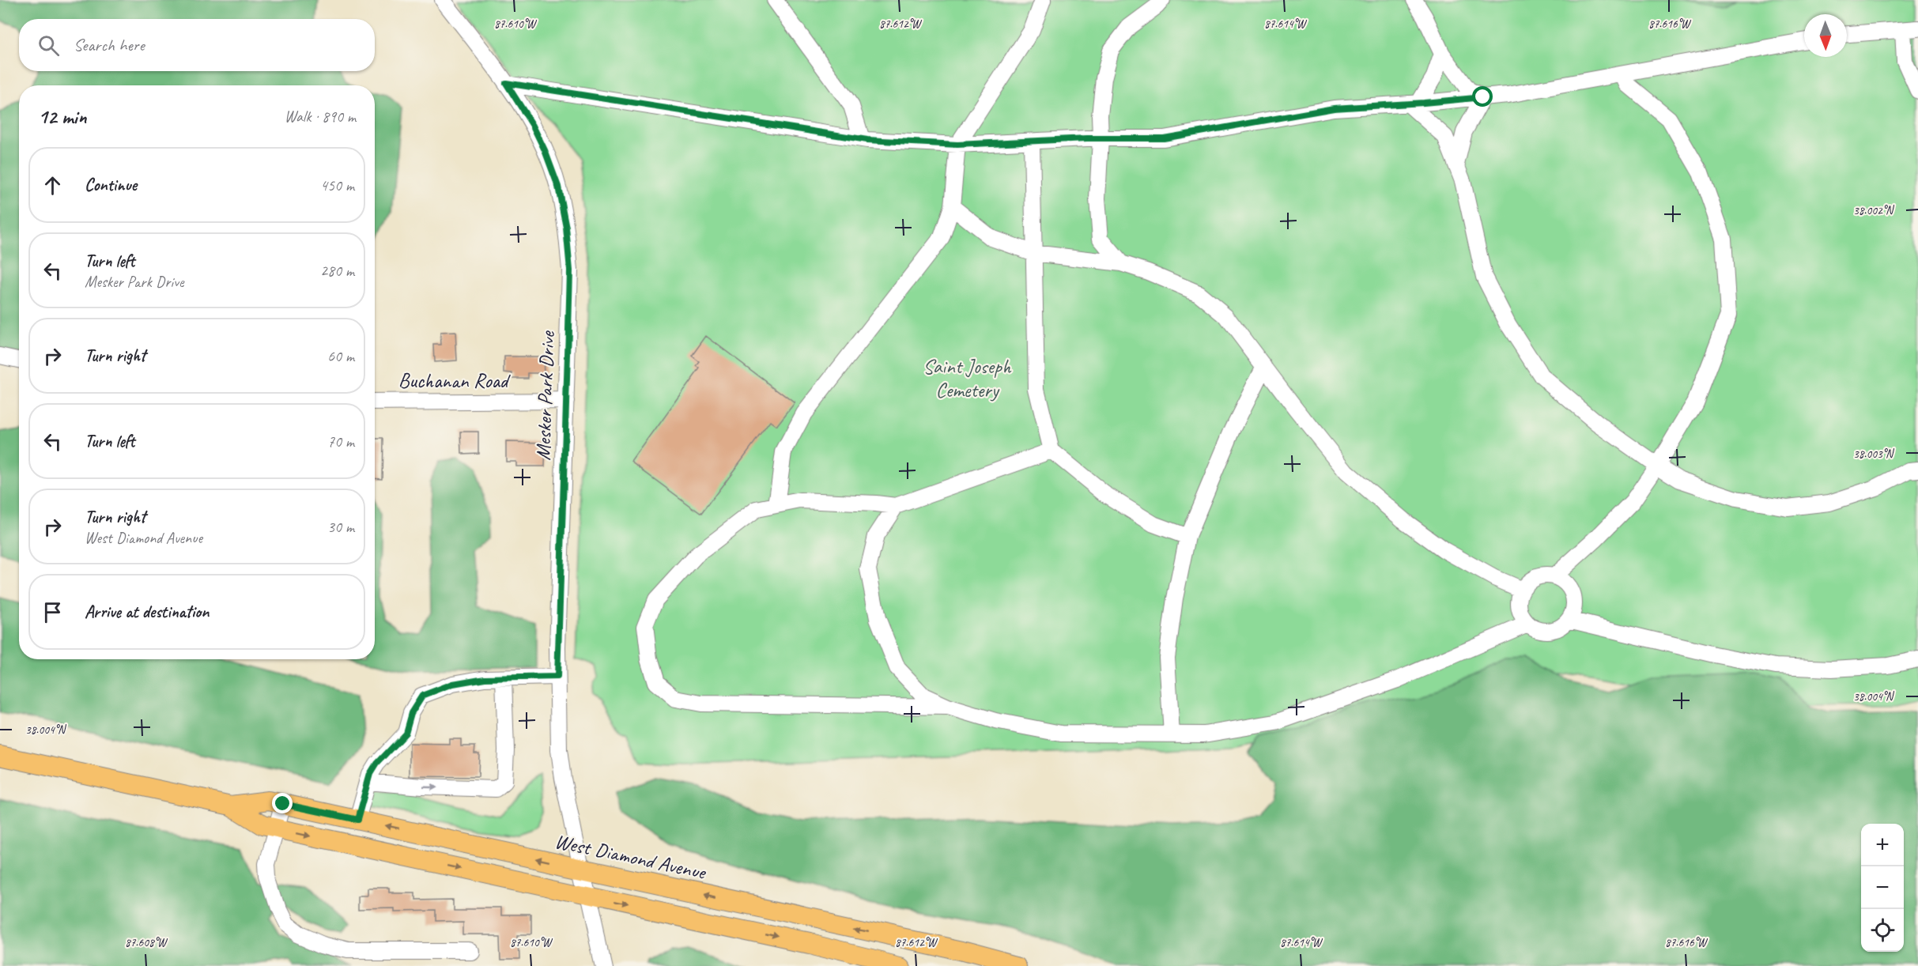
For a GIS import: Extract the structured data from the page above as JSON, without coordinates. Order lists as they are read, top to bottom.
{
  "streets": {
    "main road": ["West Diamond Avenue"],
    "street": ["Buchanan Road", "Mesker Park Drive"]
  },
  "crossings": [
    ["Buchanan Road", "Mesker Park Drive"],
    ["Mesker Park Drive", "West Diamond Avenue"]
  ],
  "parks": ["Saint Joseph Cemetery"],
  "north": "bottom",
  "page": {
    "search": "Search here",
    "heading": ["12 min", "Walk · 890 m"],
    "list": [
      ["Continue", "450 m"],
      ["Turn left", "Mesker Park Drive", "280 m"],
      ["Turn right", "60 m"],
      ["Turn left", "70 m"],
      ["Turn right", "West Diamond Avenue", "30 m"],
      "Arrive at destination"
    ],
    "map_buttons": ["+", "−"]
  },
  "coordinates": [
    "87.610°W",
    "87.612°W",
    "87.614°W",
    "87.616°W",
    "38.002°N",
    "38.003°N",
    "38.004°N",
    "87.608°W"
  ]
}
